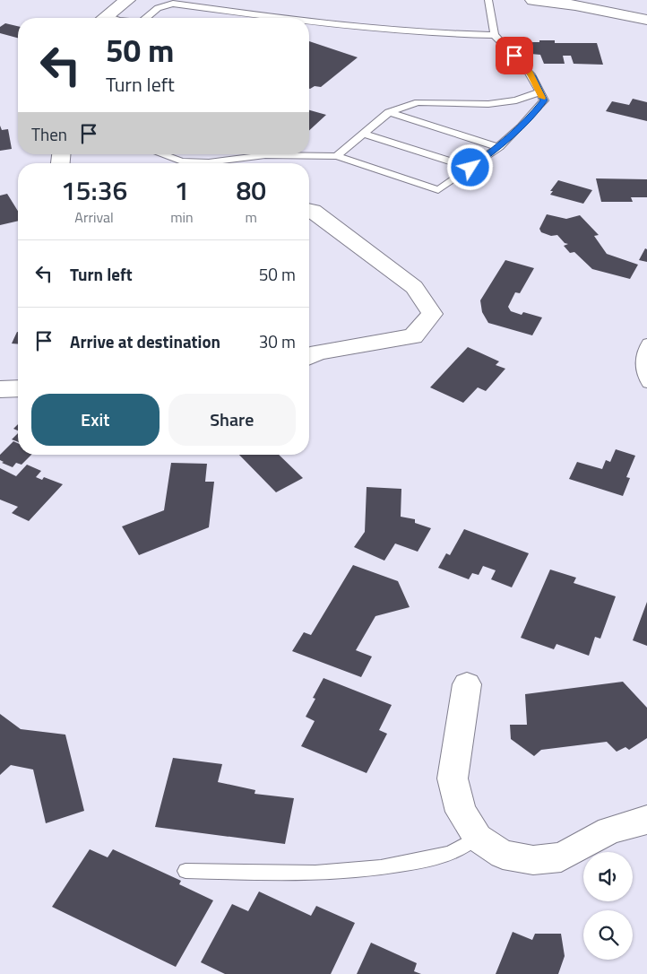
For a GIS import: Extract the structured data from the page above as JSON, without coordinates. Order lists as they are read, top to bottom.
{
  "page": {
    "turn": ["50 m", "Turn left"],
    "then": "Then",
    "eta": [
      "15:36",
      "Arrival",
      "1",
      "min",
      "80",
      "m"
    ],
    "list": [
      {
        "name": "Turn left",
        "value": "50 m"
      },
      {
        "name": "Arrive at destination",
        "value": "30 m"
      }
    ],
    "buttons": ["Exit", "Share"]
  }
}
